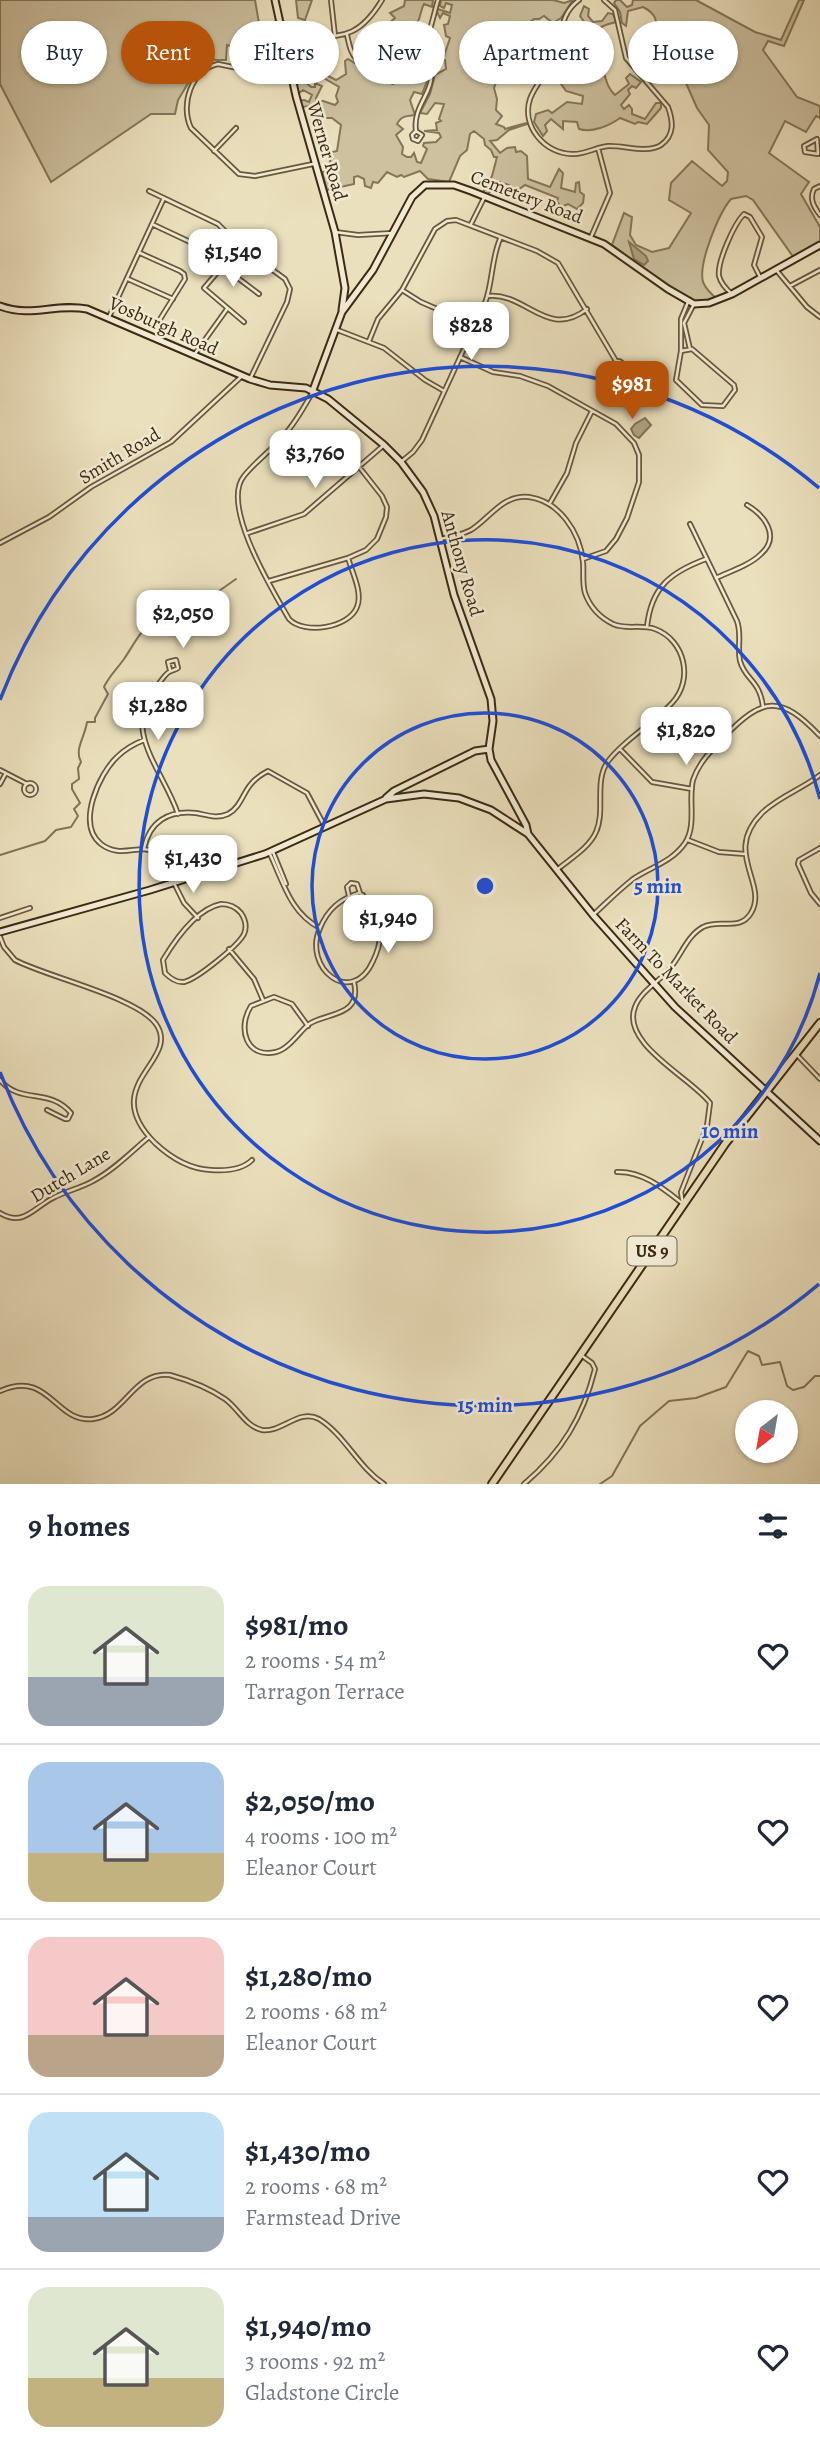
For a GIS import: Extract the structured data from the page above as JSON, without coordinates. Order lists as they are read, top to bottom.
{
  "streets": {
    "main road": ["US 9"],
    "street": [
      "Werner Road",
      "Cemetery Road",
      "Vosburgh Road",
      "Smith Road",
      "Anthony Road",
      "Farm To Market Road",
      "Dutch Lane"
    ]
  },
  "crossings": [
    ["Werner Road", "Cemetery Road"],
    ["Cemetery Road", "Vosburgh Road"],
    ["Cemetery Road", "Anthony Road"],
    ["Vosburgh Road", "Smith Road"],
    ["Vosburgh Road", "Anthony Road"],
    ["Anthony Road", "Farm To Market Road"],
    ["Farm To Market Road", "US 9"]
  ],
  "north": "bottom left",
  "page": {
    "chip": [
      "Buy",
      "Rent",
      "Filters",
      "New",
      "Apartment",
      "House"
    ],
    "price": [
      "$1,540",
      "$828",
      "$981",
      "$3,760",
      "$2,050",
      "$1,280",
      "$1,820",
      "$1,430",
      "$1,940"
    ],
    "heading": "9 homes",
    "list": [
      {
        "name": "$981/mo",
        "note": "2 rooms · 54 m² · Tarragon Terrace"
      },
      {
        "name": "$2,050/mo",
        "note": "4 rooms · 100 m² · Eleanor Court"
      },
      {
        "name": "$1,280/mo",
        "note": "2 rooms · 68 m² · Eleanor Court"
      },
      {
        "name": "$1,430/mo",
        "note": "2 rooms · 68 m² · Farmstead Drive"
      },
      {
        "name": "$1,940/mo",
        "note": "3 rooms · 92 m² · Gladstone Circle"
      }
    ]
  },
  "rings": ["5 min", "10 min", "15 min"]
}
